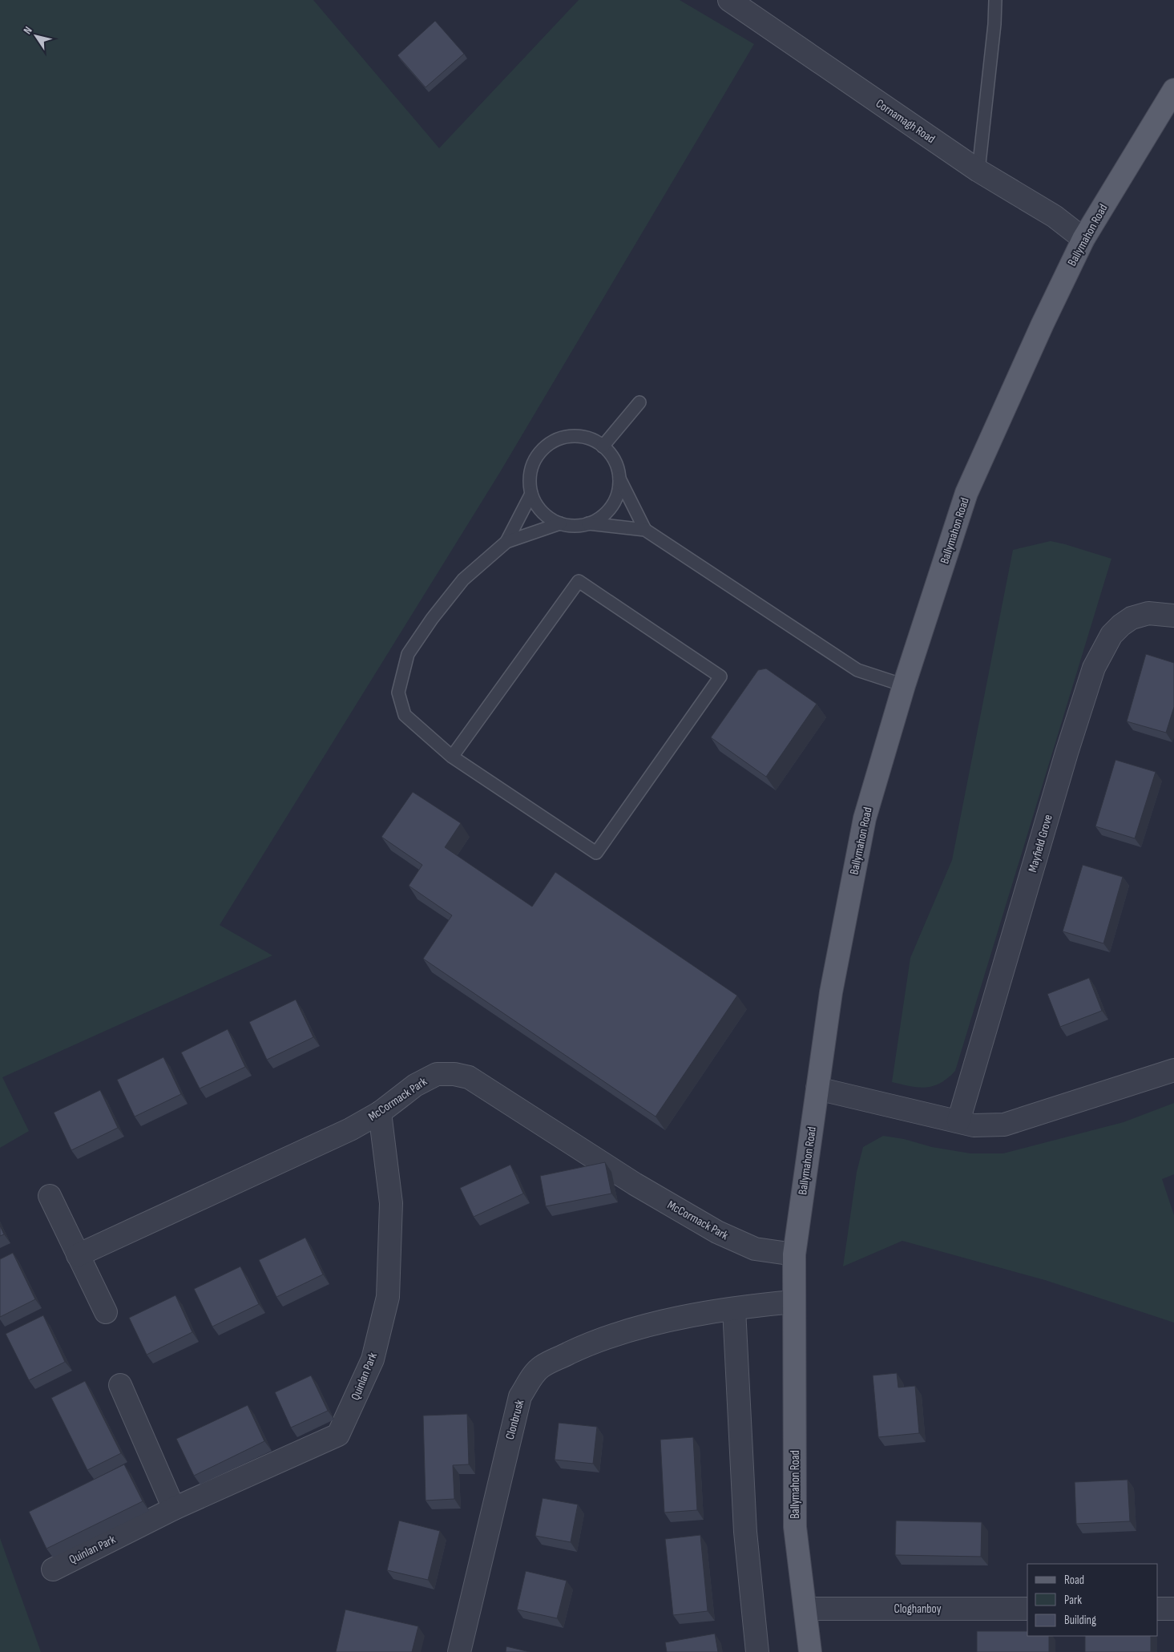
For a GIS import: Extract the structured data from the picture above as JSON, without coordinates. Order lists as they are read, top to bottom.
{
  "streets": {
    "main road": ["Ballymahon Road"],
    "street": [
      "Cornamagh Road",
      "Mayfield Grove",
      "McCormack Park",
      "Quinlan Park",
      "Clonbrusk",
      "Cloghanboy"
    ]
  },
  "crossings": [
    ["Cornamagh Road", "Ballymahon Road"],
    ["Ballymahon Road", "McCormack Park"],
    ["Ballymahon Road", "Clonbrusk"],
    ["Ballymahon Road", "Cloghanboy"],
    ["McCormack Park", "Quinlan Park"]
  ],
  "legend": ["Road", "Park", "Building"],
  "north": "top left"
}
